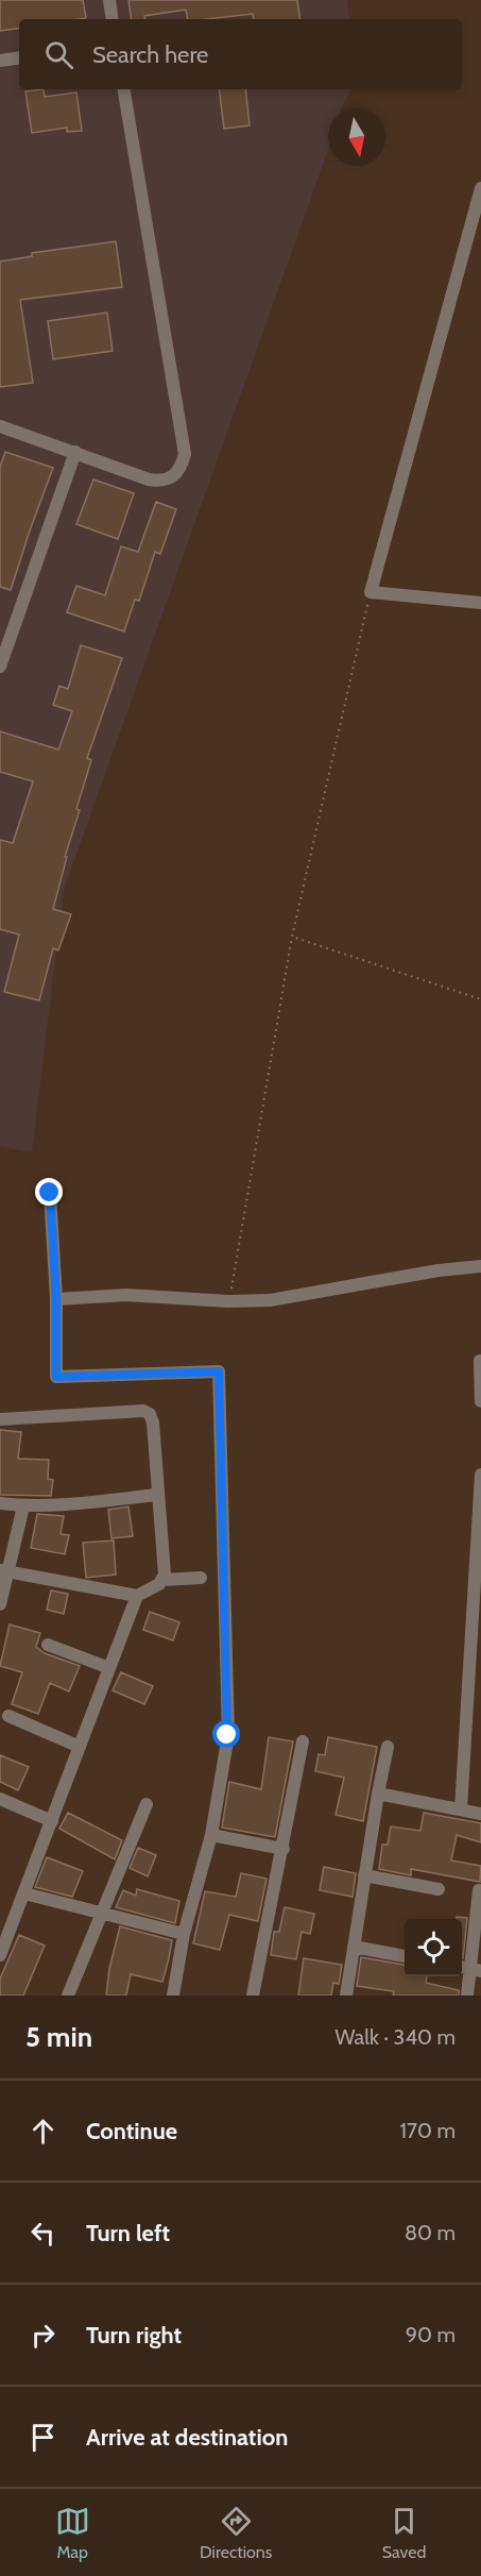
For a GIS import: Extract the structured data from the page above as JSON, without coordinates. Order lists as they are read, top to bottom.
{
  "north": "bottom",
  "page": {
    "search": "Search here",
    "heading": ["5 min", "Walk · 340 m"],
    "list": [
      ["Continue", "170 m"],
      ["Turn left", "80 m"],
      ["Turn right", "90 m"],
      "Arrive at destination"
    ],
    "nav": ["Map", "Directions", "Saved"]
  }
}
